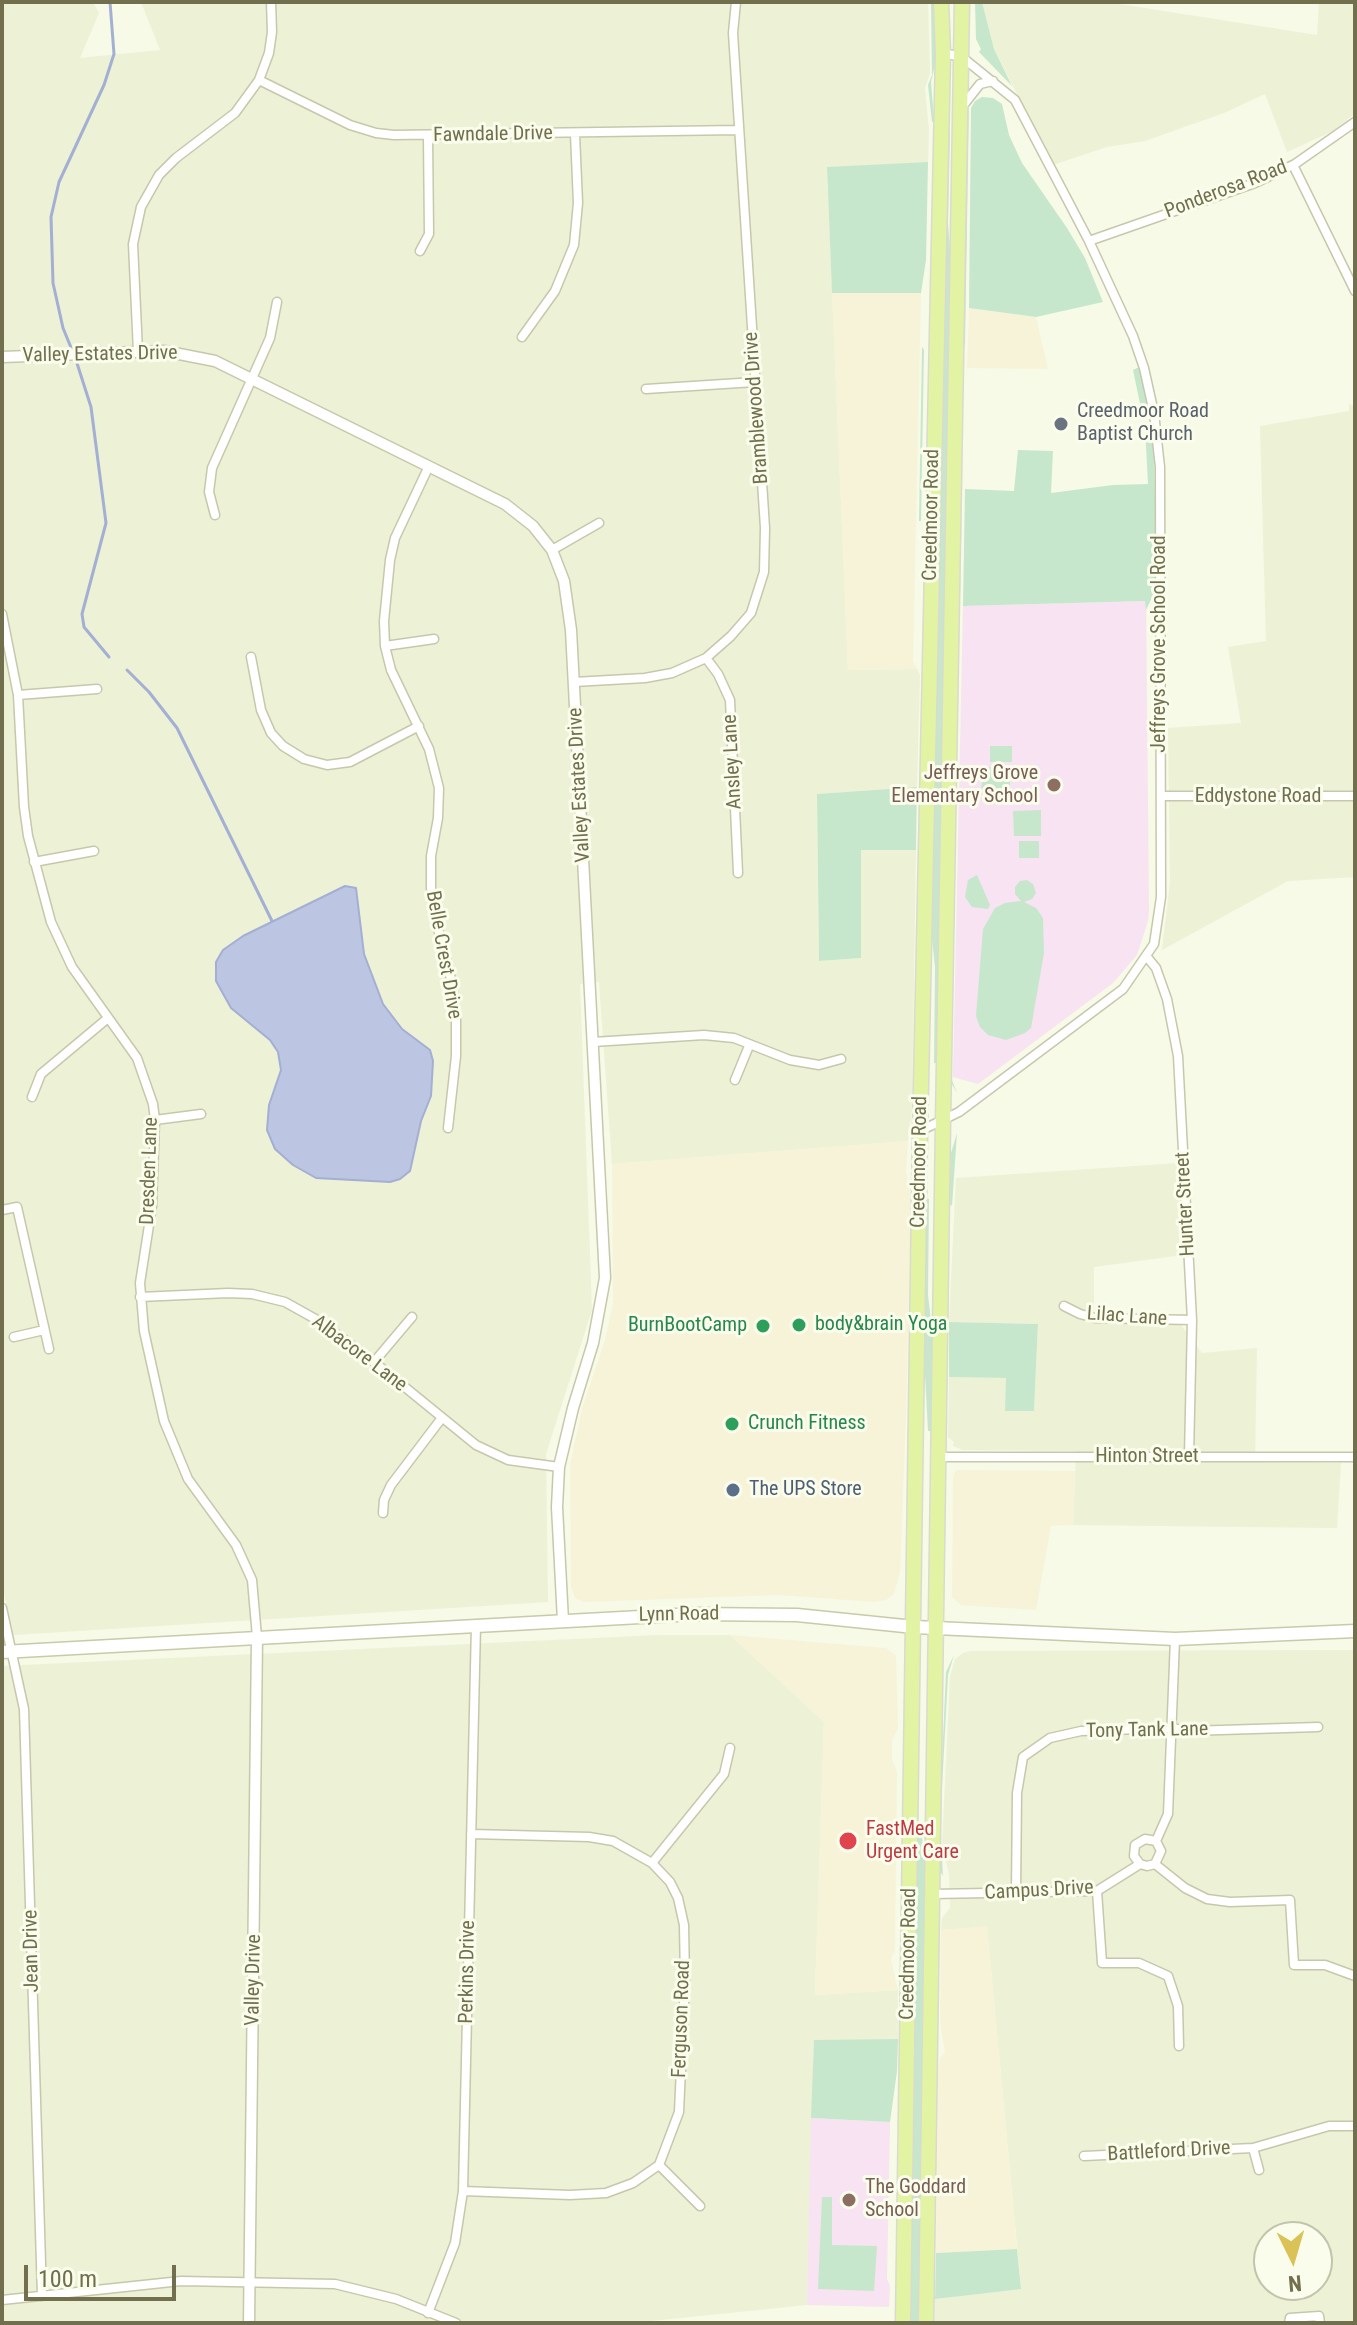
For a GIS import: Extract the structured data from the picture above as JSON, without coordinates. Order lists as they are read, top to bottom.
{
  "streets": {
    "main road": ["Creedmoor Road", "Lynn Road"],
    "street": [
      "Fawndale Drive",
      "Ponderosa Road",
      "Valley Estates Drive",
      "Bramblewood Drive",
      "Jeffreys Grove School Road",
      "Ansley Lane",
      "Eddystone Road",
      "Belle Crest Drive",
      "Dresden Lane",
      "Hunter Street",
      "Lilac Lane",
      "Albacore Lane",
      "Hinton Street",
      "Tony Tank Lane",
      "Campus Drive",
      "Jean Drive",
      "Perkins Drive",
      "Valley Drive",
      "Ferguson Road",
      "Battleford Drive"
    ]
  },
  "crossings": [
    ["Fawndale Drive", "Bramblewood Drive"],
    ["Ponderosa Road", "Jeffreys Grove School Road"],
    ["Valley Estates Drive", "Bramblewood Drive"],
    ["Valley Estates Drive", "Belle Crest Drive"],
    ["Valley Estates Drive", "Albacore Lane"],
    ["Valley Estates Drive", "Lynn Road"],
    ["Bramblewood Drive", "Ansley Lane"],
    ["Creedmoor Road", "Jeffreys Grove School Road"],
    ["Creedmoor Road", "Hinton Street"],
    ["Creedmoor Road", "Lynn Road"],
    ["Creedmoor Road", "Campus Drive"],
    ["Jeffreys Grove School Road", "Eddystone Road"],
    ["Jeffreys Grove School Road", "Hunter Street"],
    ["Dresden Lane", "Albacore Lane"],
    ["Dresden Lane", "Lynn Road"],
    ["Dresden Lane", "Valley Drive"],
    ["Hunter Street", "Lilac Lane"],
    ["Hunter Street", "Hinton Street"],
    ["Lynn Road", "Jean Drive"],
    ["Lynn Road", "Perkins Drive"],
    ["Lynn Road", "Valley Drive"],
    ["Tony Tank Lane", "Campus Drive"],
    ["Perkins Drive", "Ferguson Road"]
  ],
  "places": [
    "Creedmoor Road Baptist Church",
    "Jeffreys Grove Elementary School",
    "body&brain Yoga",
    "BurnBootCamp",
    "Crunch Fitness",
    "The UPS Store",
    "FastMed Urgent Care",
    "The Goddard School"
  ],
  "scale_bar": "100 m",
  "north": "bottom"
}
